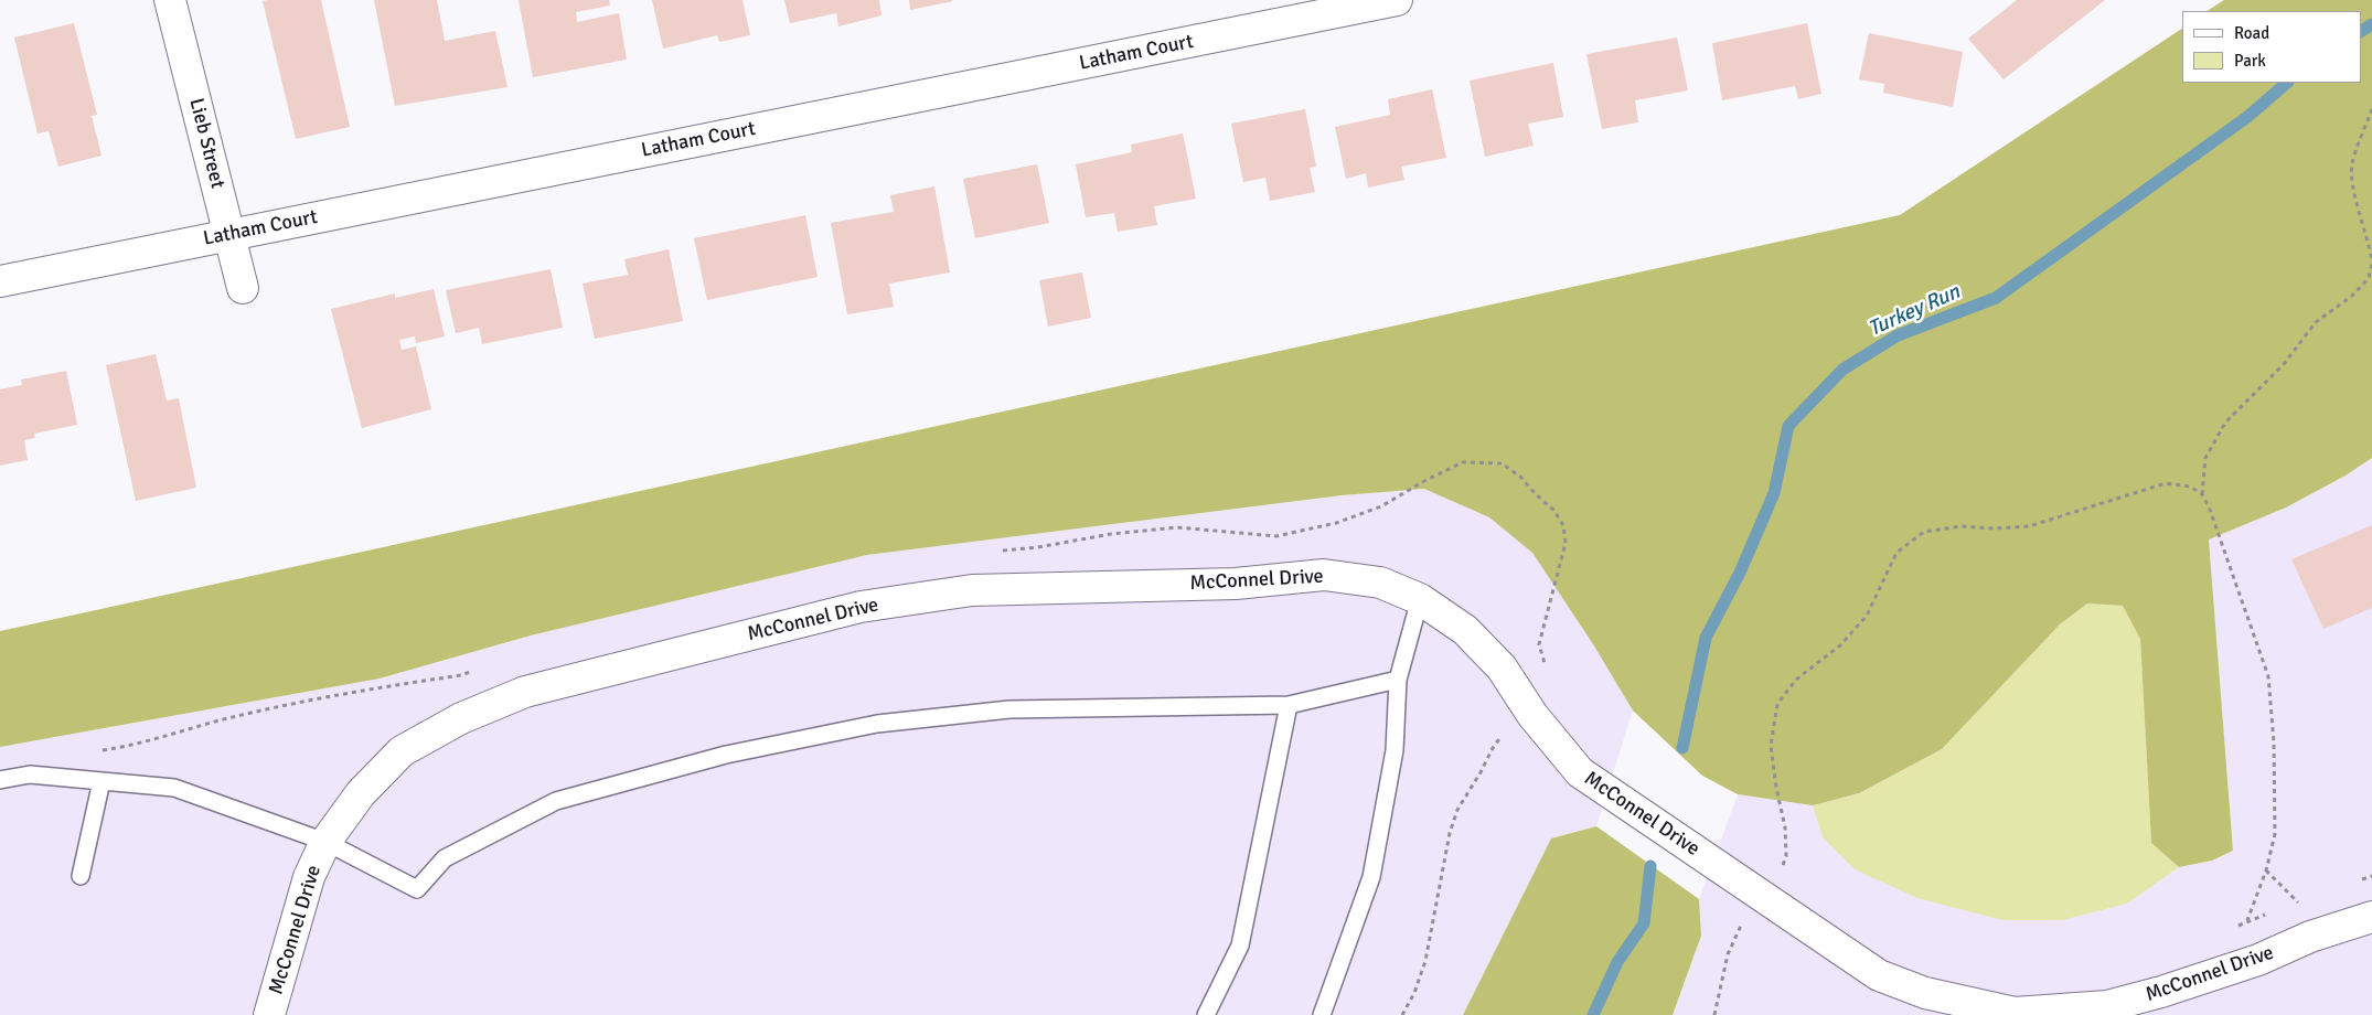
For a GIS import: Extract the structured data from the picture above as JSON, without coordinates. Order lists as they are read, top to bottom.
{
  "streets": {
    "street": ["Latham Court", "Lieb Street", "McConnel Drive"]
  },
  "crossings": [
    ["Latham Court", "Lieb Street"]
  ],
  "water": ["Turkey Run"],
  "legend": ["Road", "Park"]
}
